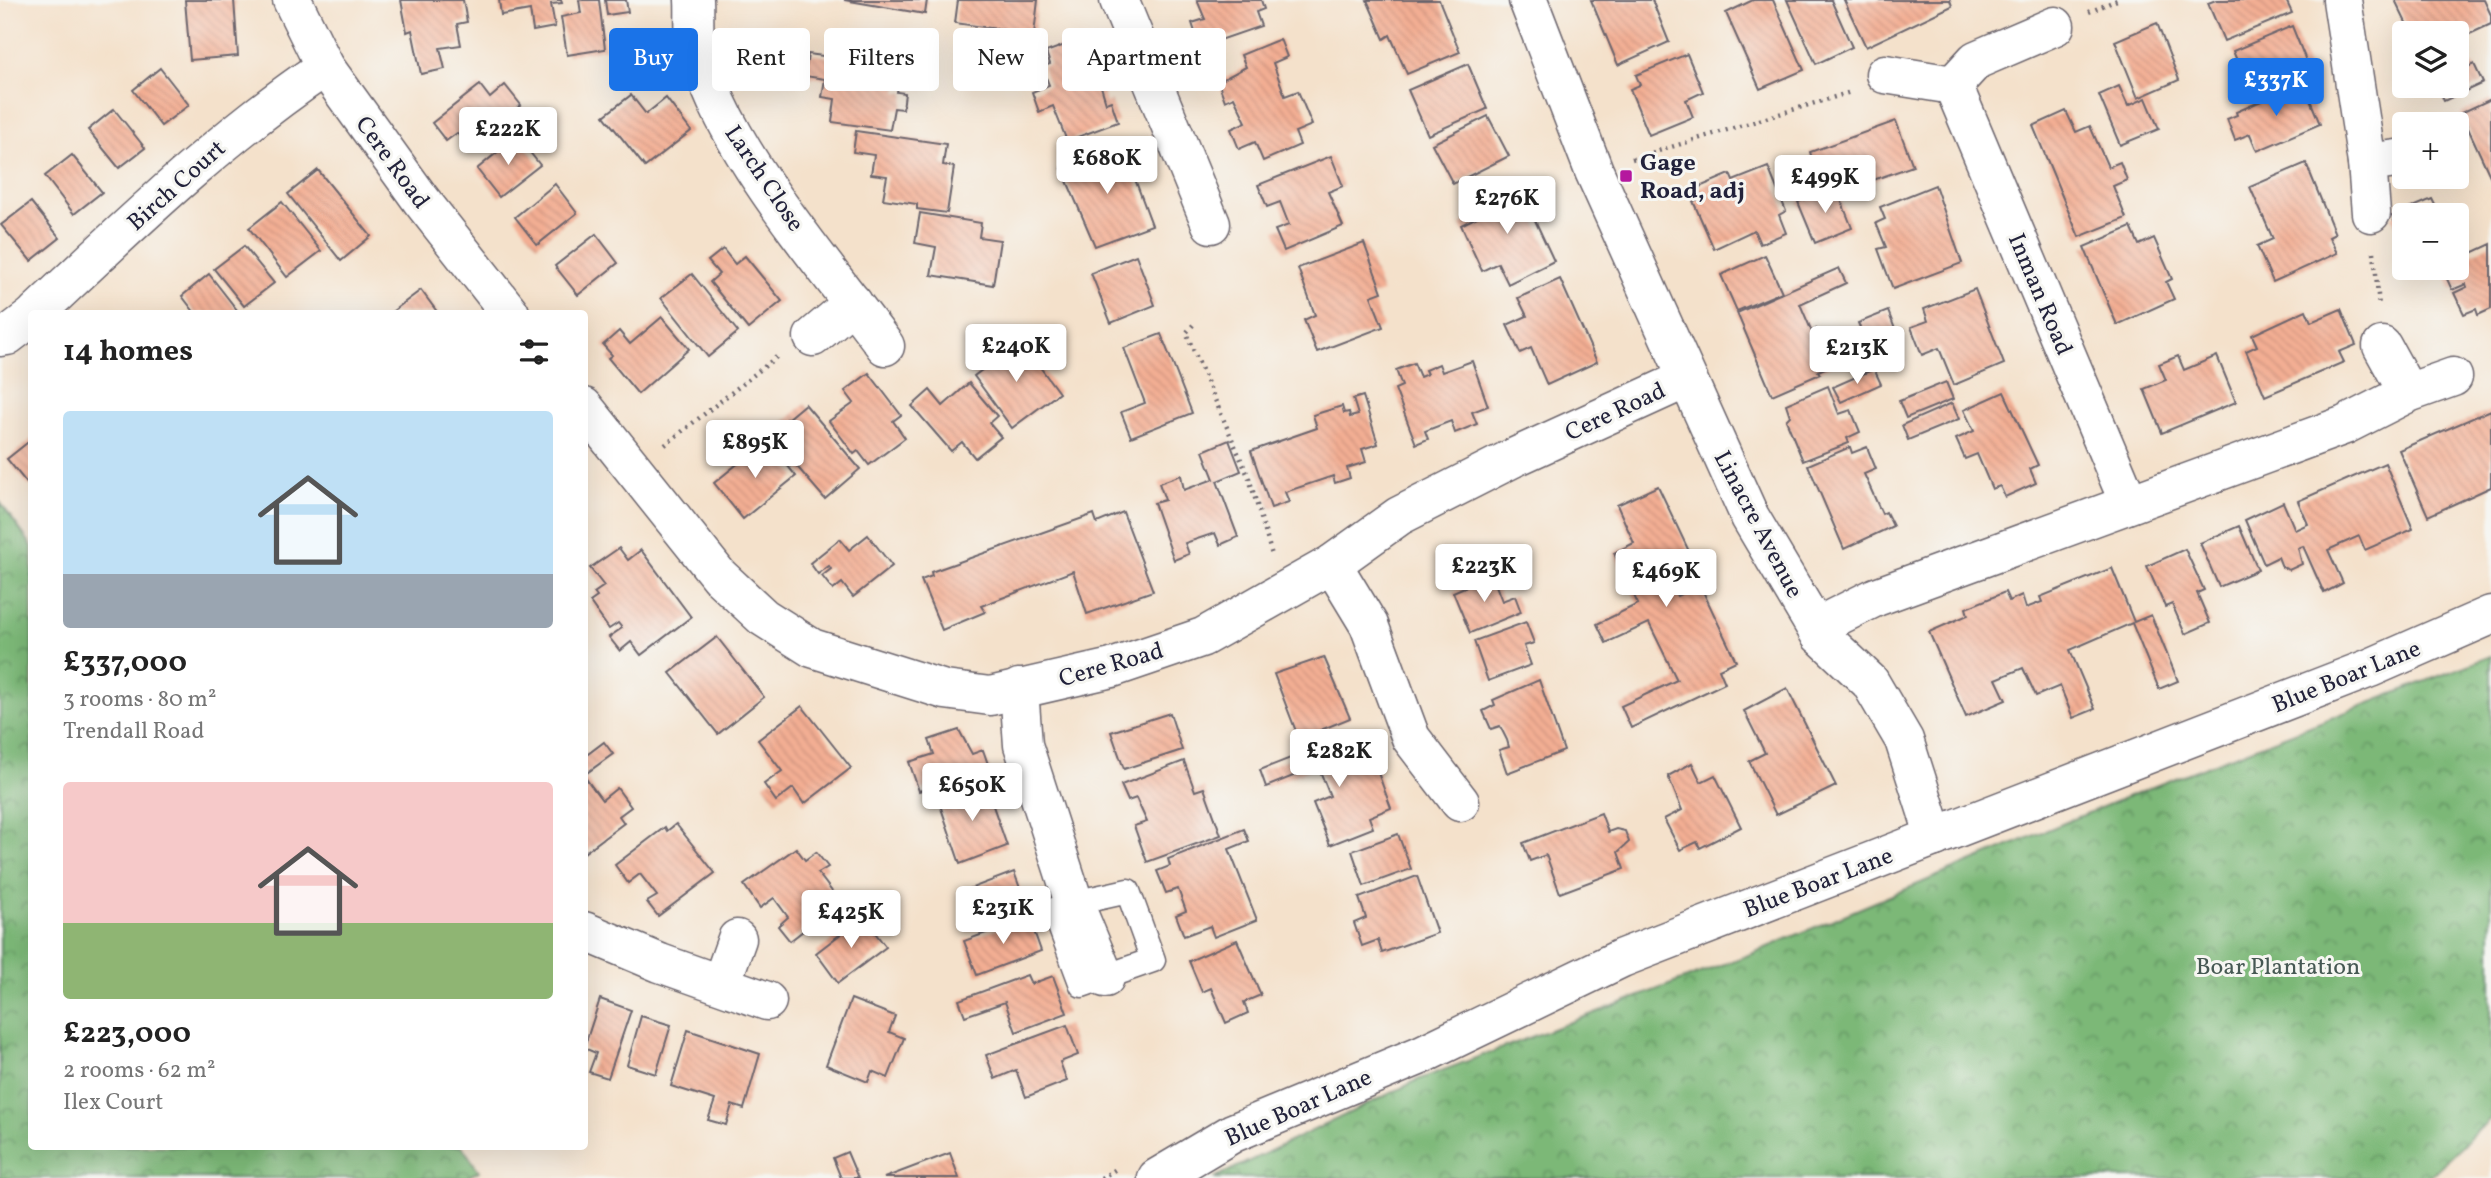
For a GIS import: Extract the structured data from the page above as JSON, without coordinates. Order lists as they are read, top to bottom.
{
  "streets": {
    "street": [
      "Cere Road",
      "Larch Close",
      "Birch Court",
      "Inman Road",
      "Linacre Avenue",
      "Blue Boar Lane"
    ]
  },
  "crossings": [
    ["Cere Road", "Birch Court"],
    ["Cere Road", "Linacre Avenue"],
    ["Linacre Avenue", "Blue Boar Lane"]
  ],
  "parks": ["Boar Plantation"],
  "places": {
    "transit": ["Gage Road, adj"]
  },
  "page": {
    "map_buttons": ["+", "−"],
    "chip": [
      "Buy",
      "Rent",
      "Filters",
      "New",
      "Apartment"
    ],
    "price": [
      "£337K",
      "£222K",
      "£680K",
      "£499K",
      "£276K",
      "£240K",
      "£213K",
      "£895K",
      "£223K",
      "£469K",
      "£282K",
      "£650K",
      "£231K",
      "£425K"
    ],
    "heading": "14 homes",
    "list": [
      {
        "name": "£337,000",
        "note": "3 rooms · 80 m² · Trendall Road"
      },
      {
        "name": "£223,000",
        "note": "2 rooms · 62 m² · Ilex Court"
      }
    ]
  }
}
